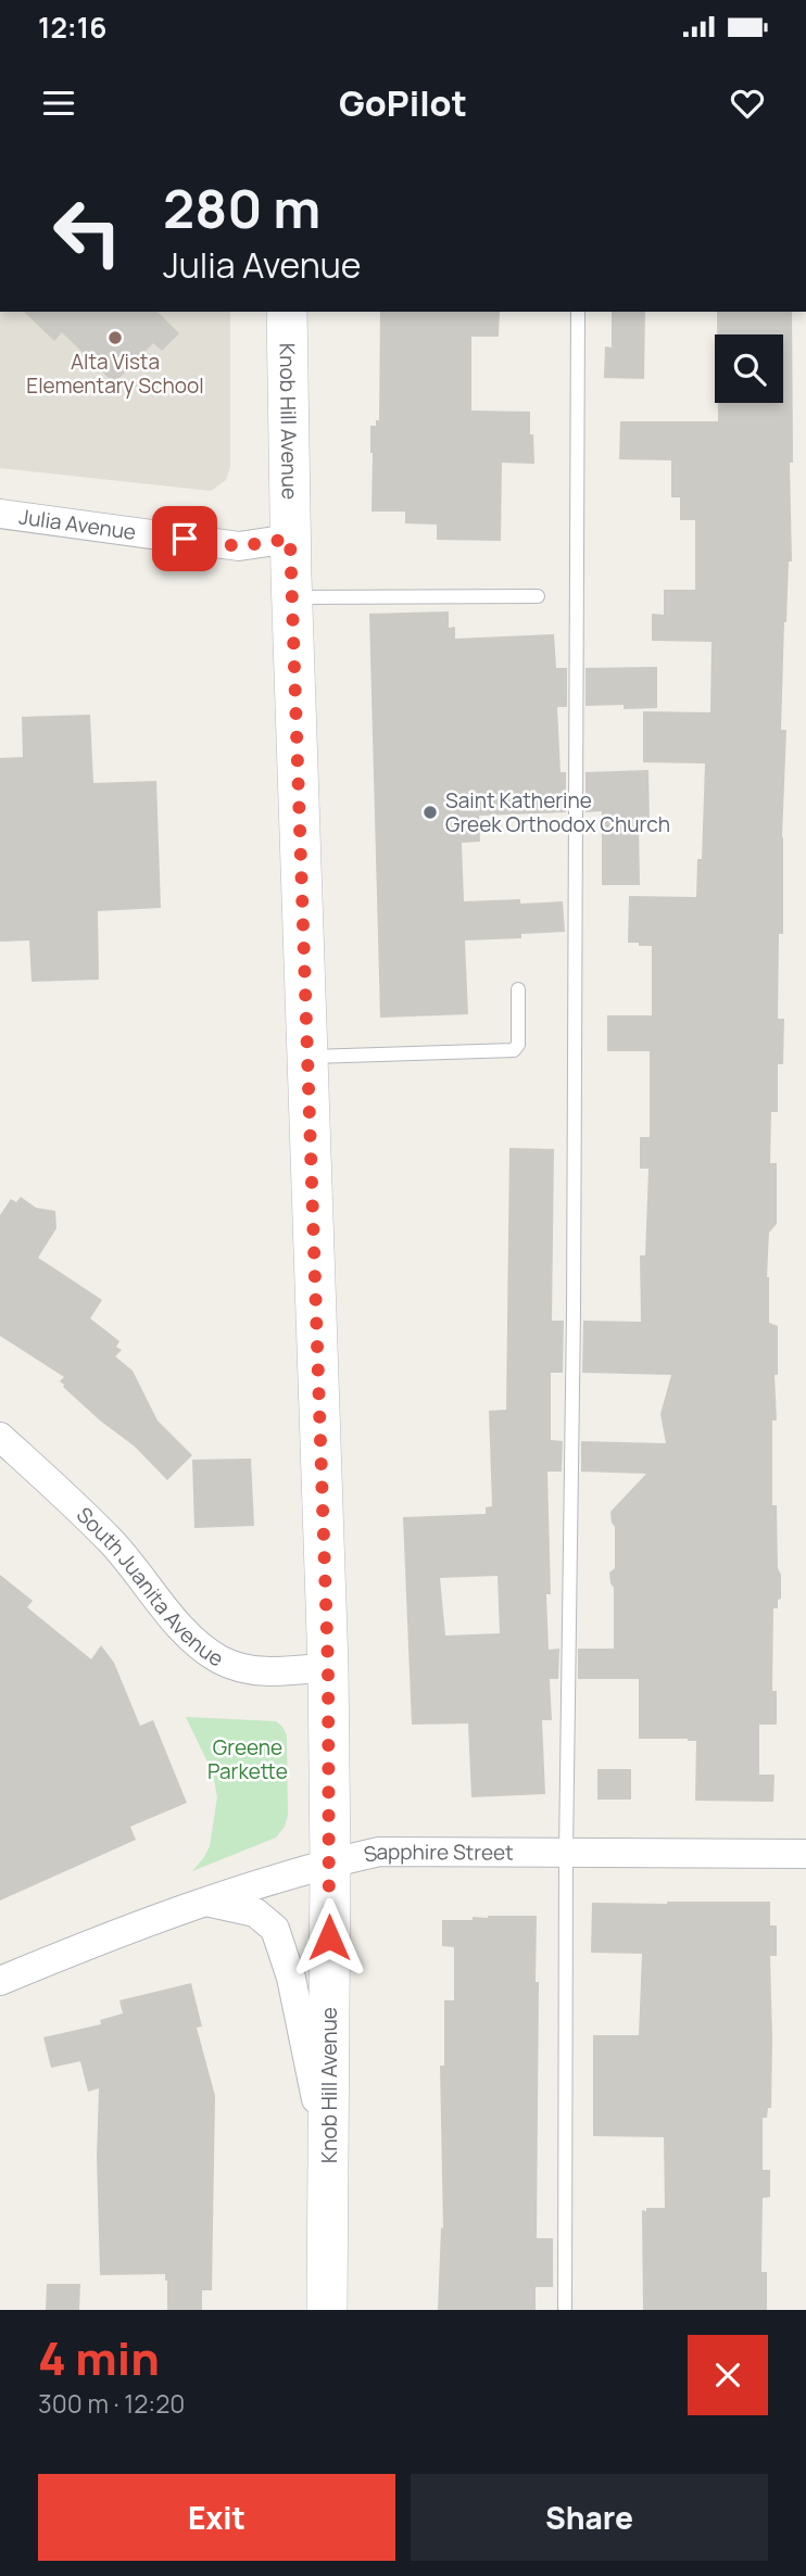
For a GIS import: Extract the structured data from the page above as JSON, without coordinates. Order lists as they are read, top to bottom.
{
  "streets": {
    "street": [
      "Knob Hill Avenue",
      "Julia Avenue",
      "South Juanita Avenue",
      "Sapphire Street"
    ]
  },
  "crossings": [
    ["Knob Hill Avenue", "Julia Avenue"],
    ["Knob Hill Avenue", "South Juanita Avenue"],
    ["Knob Hill Avenue", "Sapphire Street"]
  ],
  "parks": ["Greene Parkette"],
  "places": ["Alta Vista Elementary School", "Saint Katherine Greek Orthodox Church"],
  "page": {
    "status": "12:16",
    "header": "GoPilot",
    "turn": ["280 m", "Julia Avenue"],
    "heading": ["4 min", "300 m · 12:20"],
    "buttons": ["Exit", "Share"]
  }
}
